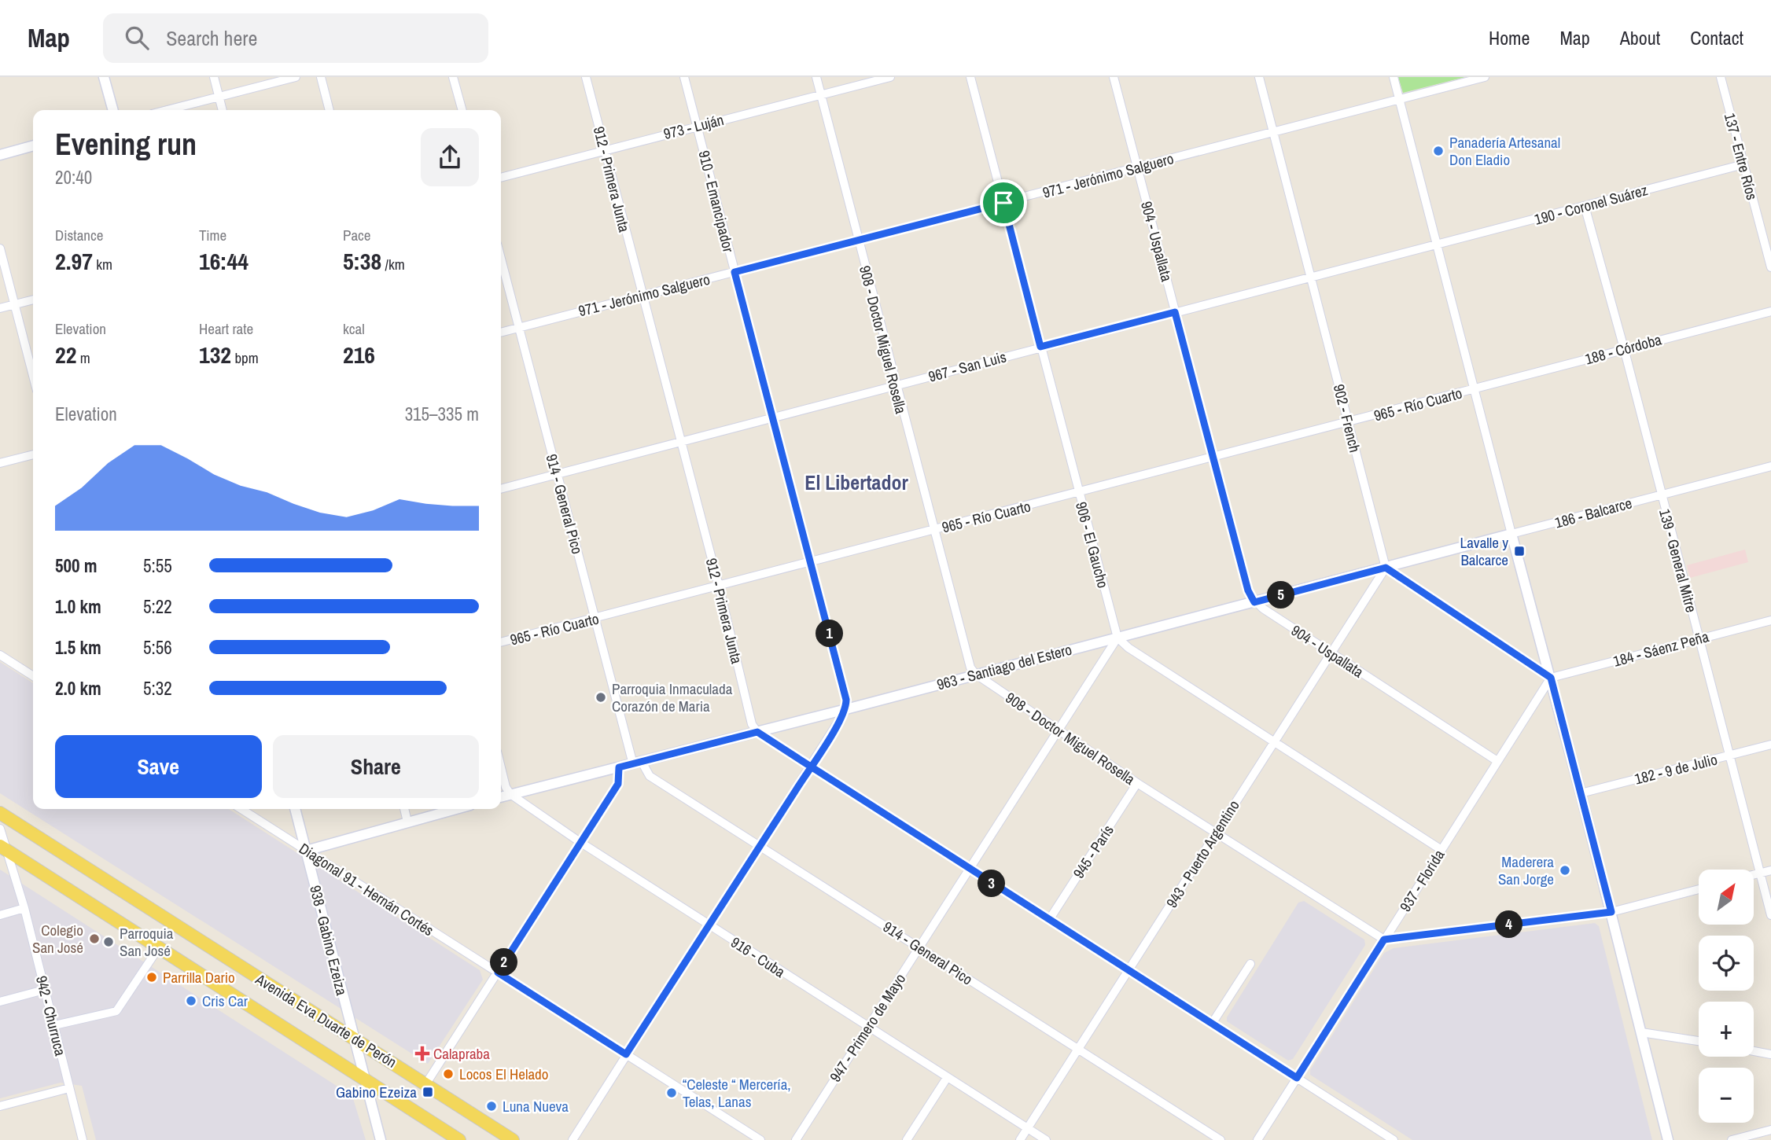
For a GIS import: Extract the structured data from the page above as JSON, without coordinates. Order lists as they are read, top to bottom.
{
  "streets": {
    "main road": ["Avenida Eva Duarte de Perón"],
    "street": [
      "973 - Luján",
      "137 - Entre Ríos",
      "971 - Jerónimo Salguero",
      "912 - Primera Junta",
      "910 - Emancipador",
      "190 - Coronel Suárez",
      "904 - Uspallata",
      "908 - Doctor Miguel Rosella",
      "188 - Córdoba",
      "967 - San Luis",
      "965 - Río Cuarto",
      "902 - French",
      "914 - General Pico",
      "186 - Balcarce",
      "906 - El Gaucho",
      "139 - General Mitre",
      "184 - Sáenz Peña",
      "963 - Santiago del Estero",
      "182 - 9 de Julio",
      "945 - París",
      "943 - Puerto Argentino",
      "937 - Florida",
      "Diagonal 91 - Hernán Cortés",
      "938 - Gabino Ezeiza",
      "916 - Cuba",
      "942 - Churruca",
      "947 - Primero de Mayo"
    ]
  },
  "crossings": [
    ["973 - Luján", "912 - Primera Junta"],
    ["973 - Luján", "910 - Emancipador"],
    ["973 - Luján", "908 - Doctor Miguel Rosella"],
    ["137 - Entre Ríos", "190 - Coronel Suárez"],
    ["971 - Jerónimo Salguero", "912 - Primera Junta"],
    ["971 - Jerónimo Salguero", "910 - Emancipador"],
    ["971 - Jerónimo Salguero", "904 - Uspallata"],
    ["971 - Jerónimo Salguero", "908 - Doctor Miguel Rosella"],
    ["971 - Jerónimo Salguero", "902 - French"],
    ["971 - Jerónimo Salguero", "914 - General Pico"],
    ["971 - Jerónimo Salguero", "906 - El Gaucho"],
    ["912 - Primera Junta", "967 - San Luis"],
    ["912 - Primera Junta", "965 - Río Cuarto"],
    ["912 - Primera Junta", "963 - Santiago del Estero"],
    ["910 - Emancipador", "967 - San Luis"],
    ["910 - Emancipador", "965 - Río Cuarto"],
    ["910 - Emancipador", "963 - Santiago del Estero"],
    ["190 - Coronel Suárez", "967 - San Luis"],
    ["190 - Coronel Suárez", "139 - General Mitre"],
    ["904 - Uspallata", "967 - San Luis"],
    ["904 - Uspallata", "965 - Río Cuarto"],
    ["904 - Uspallata", "963 - Santiago del Estero"],
    ["904 - Uspallata", "943 - Puerto Argentino"],
    ["904 - Uspallata", "937 - Florida"],
    ["908 - Doctor Miguel Rosella", "967 - San Luis"],
    ["908 - Doctor Miguel Rosella", "965 - Río Cuarto"],
    ["908 - Doctor Miguel Rosella", "963 - Santiago del Estero"],
    ["908 - Doctor Miguel Rosella", "945 - París"],
    ["908 - Doctor Miguel Rosella", "943 - Puerto Argentino"],
    ["908 - Doctor Miguel Rosella", "937 - Florida"],
    ["908 - Doctor Miguel Rosella", "947 - Primero de Mayo"],
    ["188 - Córdoba", "965 - Río Cuarto"],
    ["188 - Córdoba", "139 - General Mitre"],
    ["967 - San Luis", "902 - French"],
    ["967 - San Luis", "914 - General Pico"],
    ["967 - San Luis", "906 - El Gaucho"],
    ["965 - Río Cuarto", "902 - French"],
    ["965 - Río Cuarto", "914 - General Pico"],
    ["965 - Río Cuarto", "906 - El Gaucho"],
    ["902 - French", "963 - Santiago del Estero"],
    ["902 - French", "943 - Puerto Argentino"],
    ["914 - General Pico", "963 - Santiago del Estero"],
    ["914 - General Pico", "943 - Puerto Argentino"],
    ["914 - General Pico", "947 - Primero de Mayo"],
    ["186 - Balcarce", "139 - General Mitre"],
    ["186 - Balcarce", "963 - Santiago del Estero"],
    ["906 - El Gaucho", "963 - Santiago del Estero"],
    ["906 - El Gaucho", "947 - Primero de Mayo"],
    ["139 - General Mitre", "184 - Sáenz Peña"],
    ["139 - General Mitre", "182 - 9 de Julio"],
    ["184 - Sáenz Peña", "937 - Florida"],
    ["963 - Santiago del Estero", "943 - Puerto Argentino"],
    ["963 - Santiago del Estero", "916 - Cuba"],
    ["963 - Santiago del Estero", "947 - Primero de Mayo"],
    ["943 - Puerto Argentino", "916 - Cuba"],
    ["Diagonal 91 - Hernán Cortés", "938 - Gabino Ezeiza"],
    ["938 - Gabino Ezeiza", "Avenida Eva Duarte de Perón"],
    ["916 - Cuba", "947 - Primero de Mayo"],
    ["942 - Churruca", "Avenida Eva Duarte de Perón"]
  ],
  "districts": ["El Libertador"],
  "places": {
    "other": [
      "Panadería Artesanal Don Eladio",
      "Parroquia Inmaculada Corazón de Maria",
      "Maderera San Jorge",
      "Colegio San José",
      "Parroquia San José",
      "Parrilla Dario",
      "Cris Car",
      "Locos El Helado",
      "“Celeste “ Mercería, Telas, Lanas",
      "Luna Nueva"
    ],
    "transit": ["Lavalle y Balcarce", "Gabino Ezeiza"],
    "health": ["Calapraba"]
  },
  "north": "top right",
  "page": {
    "header": "Map",
    "search": "Search here",
    "nav": [
      "Home",
      "Map",
      "About",
      "Contact"
    ],
    "heading": ["Evening run", "20:40"],
    "stats": [
      ["Distance", "2.97 km"],
      ["Time", "16:44"],
      ["Pace", "5:38 /km"],
      ["Elevation", "22 m"],
      ["Heart rate", "132 bpm"],
      ["kcal", "216"]
    ],
    "chart": ["Elevation", "315–335 m"],
    "list": [
      {
        "name": "500 m",
        "note": "5:55"
      },
      {
        "name": "1.0 km",
        "note": "5:22"
      },
      {
        "name": "1.5 km",
        "note": "5:56"
      },
      {
        "name": "2.0 km",
        "note": "5:32"
      }
    ],
    "pins": [
      "5",
      "1",
      "3",
      "4",
      "2"
    ],
    "buttons": ["Save", "Share"],
    "map_buttons": ["+", "−"]
  }
}
